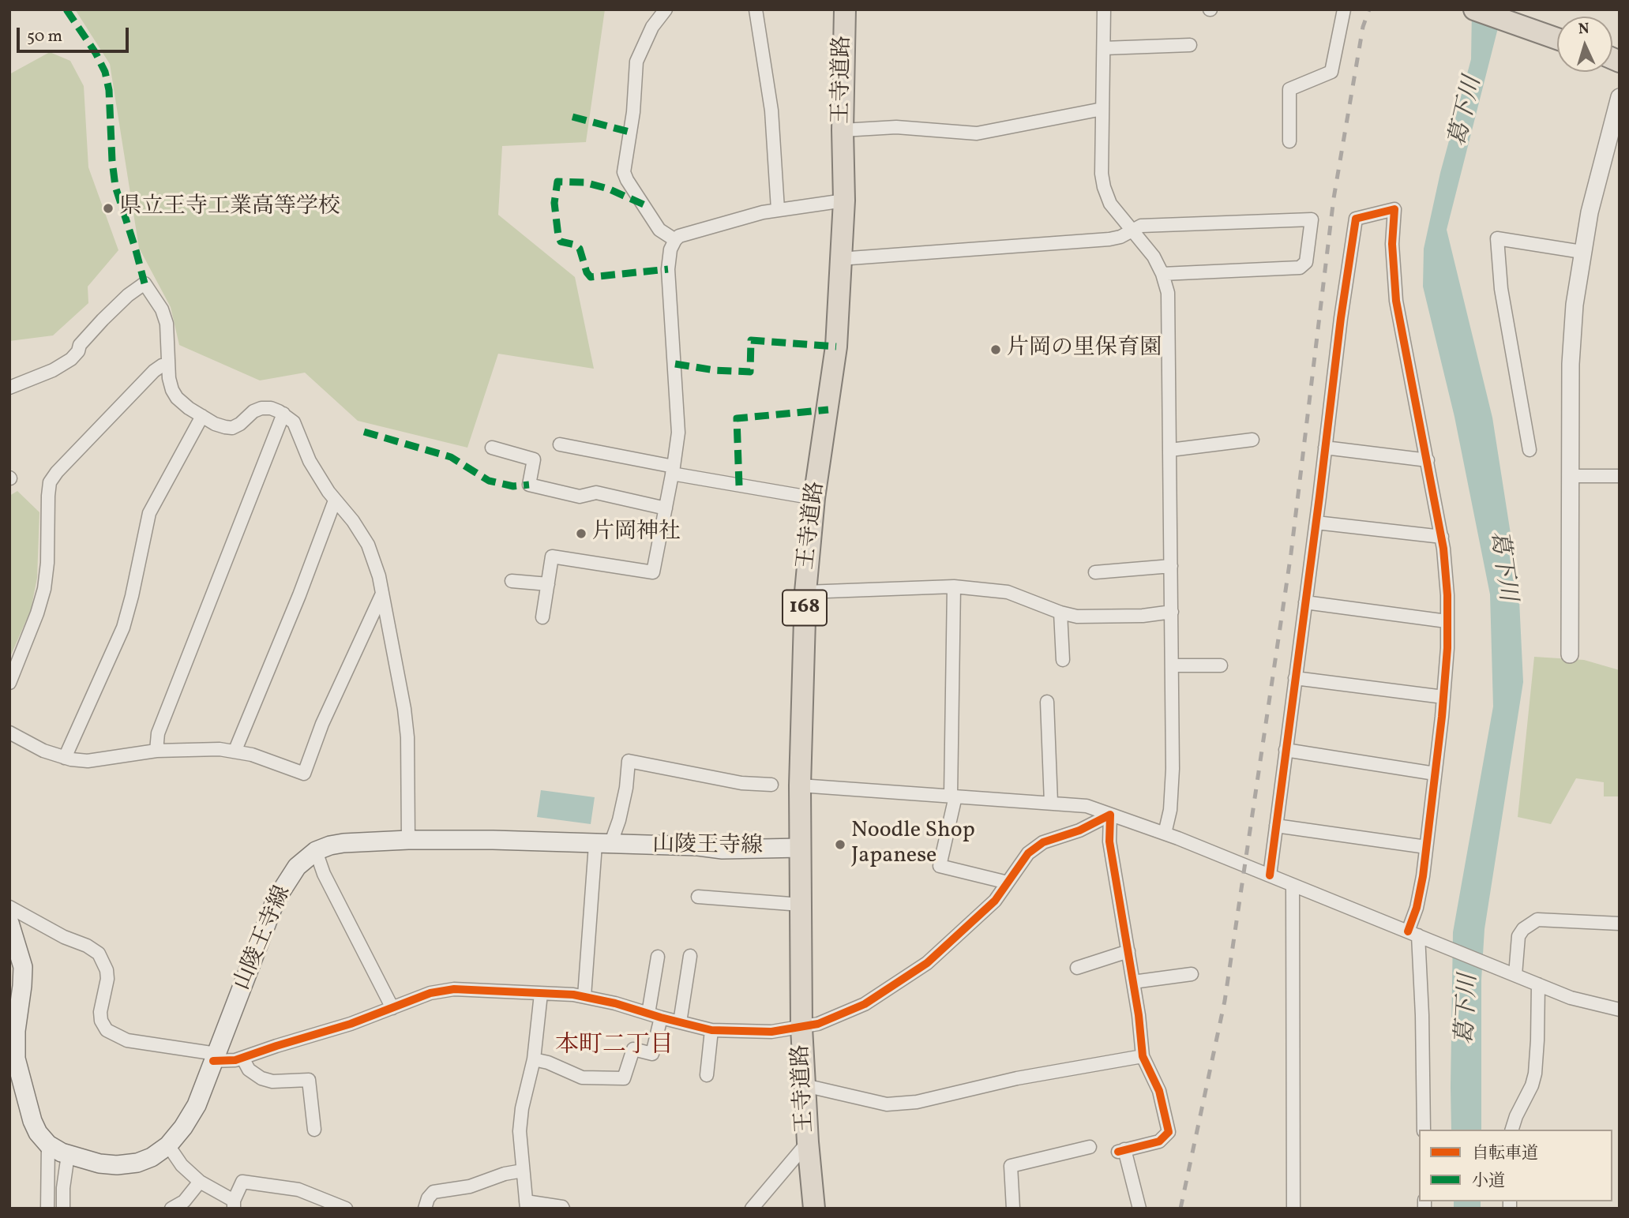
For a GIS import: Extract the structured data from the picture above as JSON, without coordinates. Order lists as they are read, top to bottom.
{
  "streets": {
    "main road": ["王寺道路", "168", "山陵王寺線"]
  },
  "crossings": [
    ["王寺道路", "山陵王寺線"]
  ],
  "districts": ["本町二丁目"],
  "water": ["葛下川"],
  "places": [
    "県立王寺工業高等学校",
    "片岡の里保育園",
    "片岡神社",
    "Noodle Shop Japanese"
  ],
  "legend": ["自転車道", "小道"],
  "scale_bar": "50 m",
  "north": "top"
}
